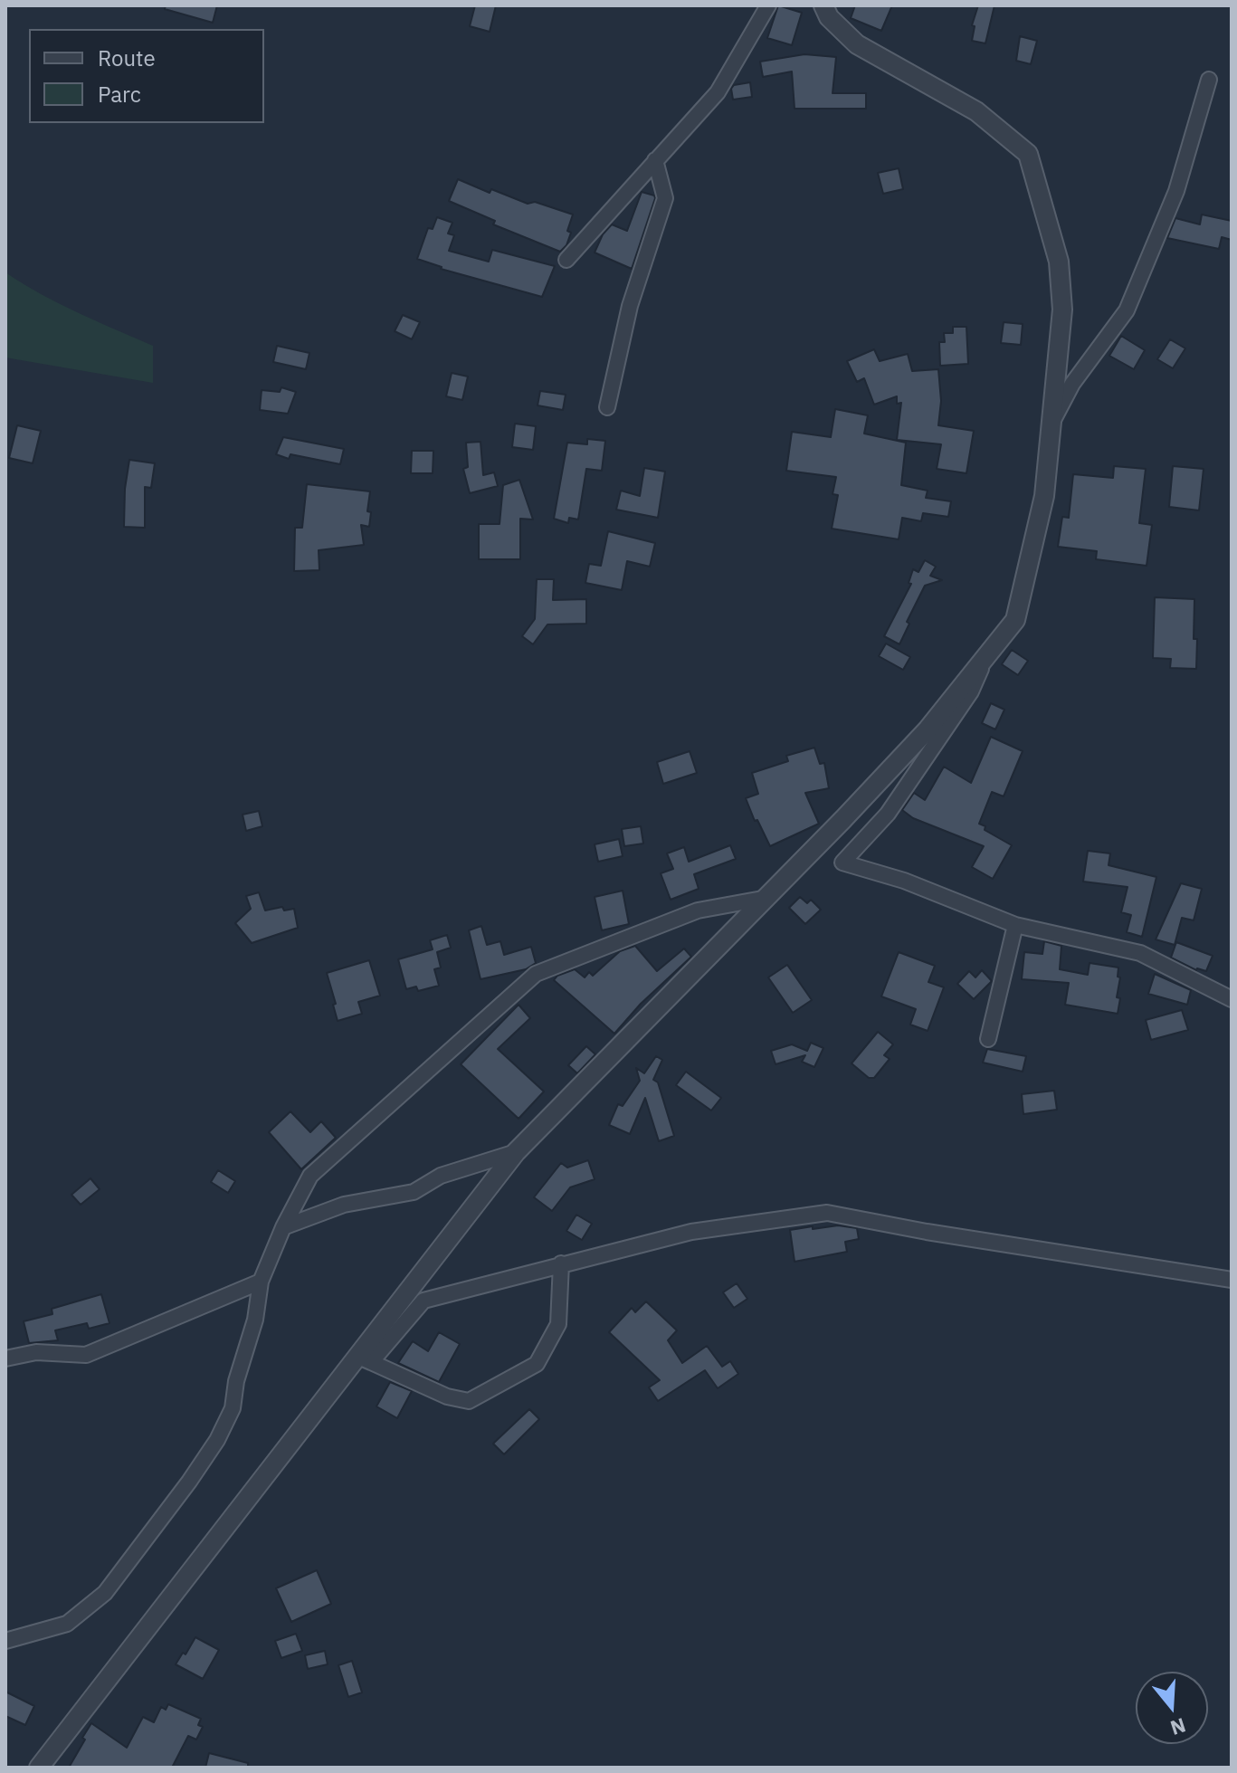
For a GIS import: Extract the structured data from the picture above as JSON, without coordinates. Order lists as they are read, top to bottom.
{
  "legend": ["Route", "Parc"],
  "north": "bottom"
}
